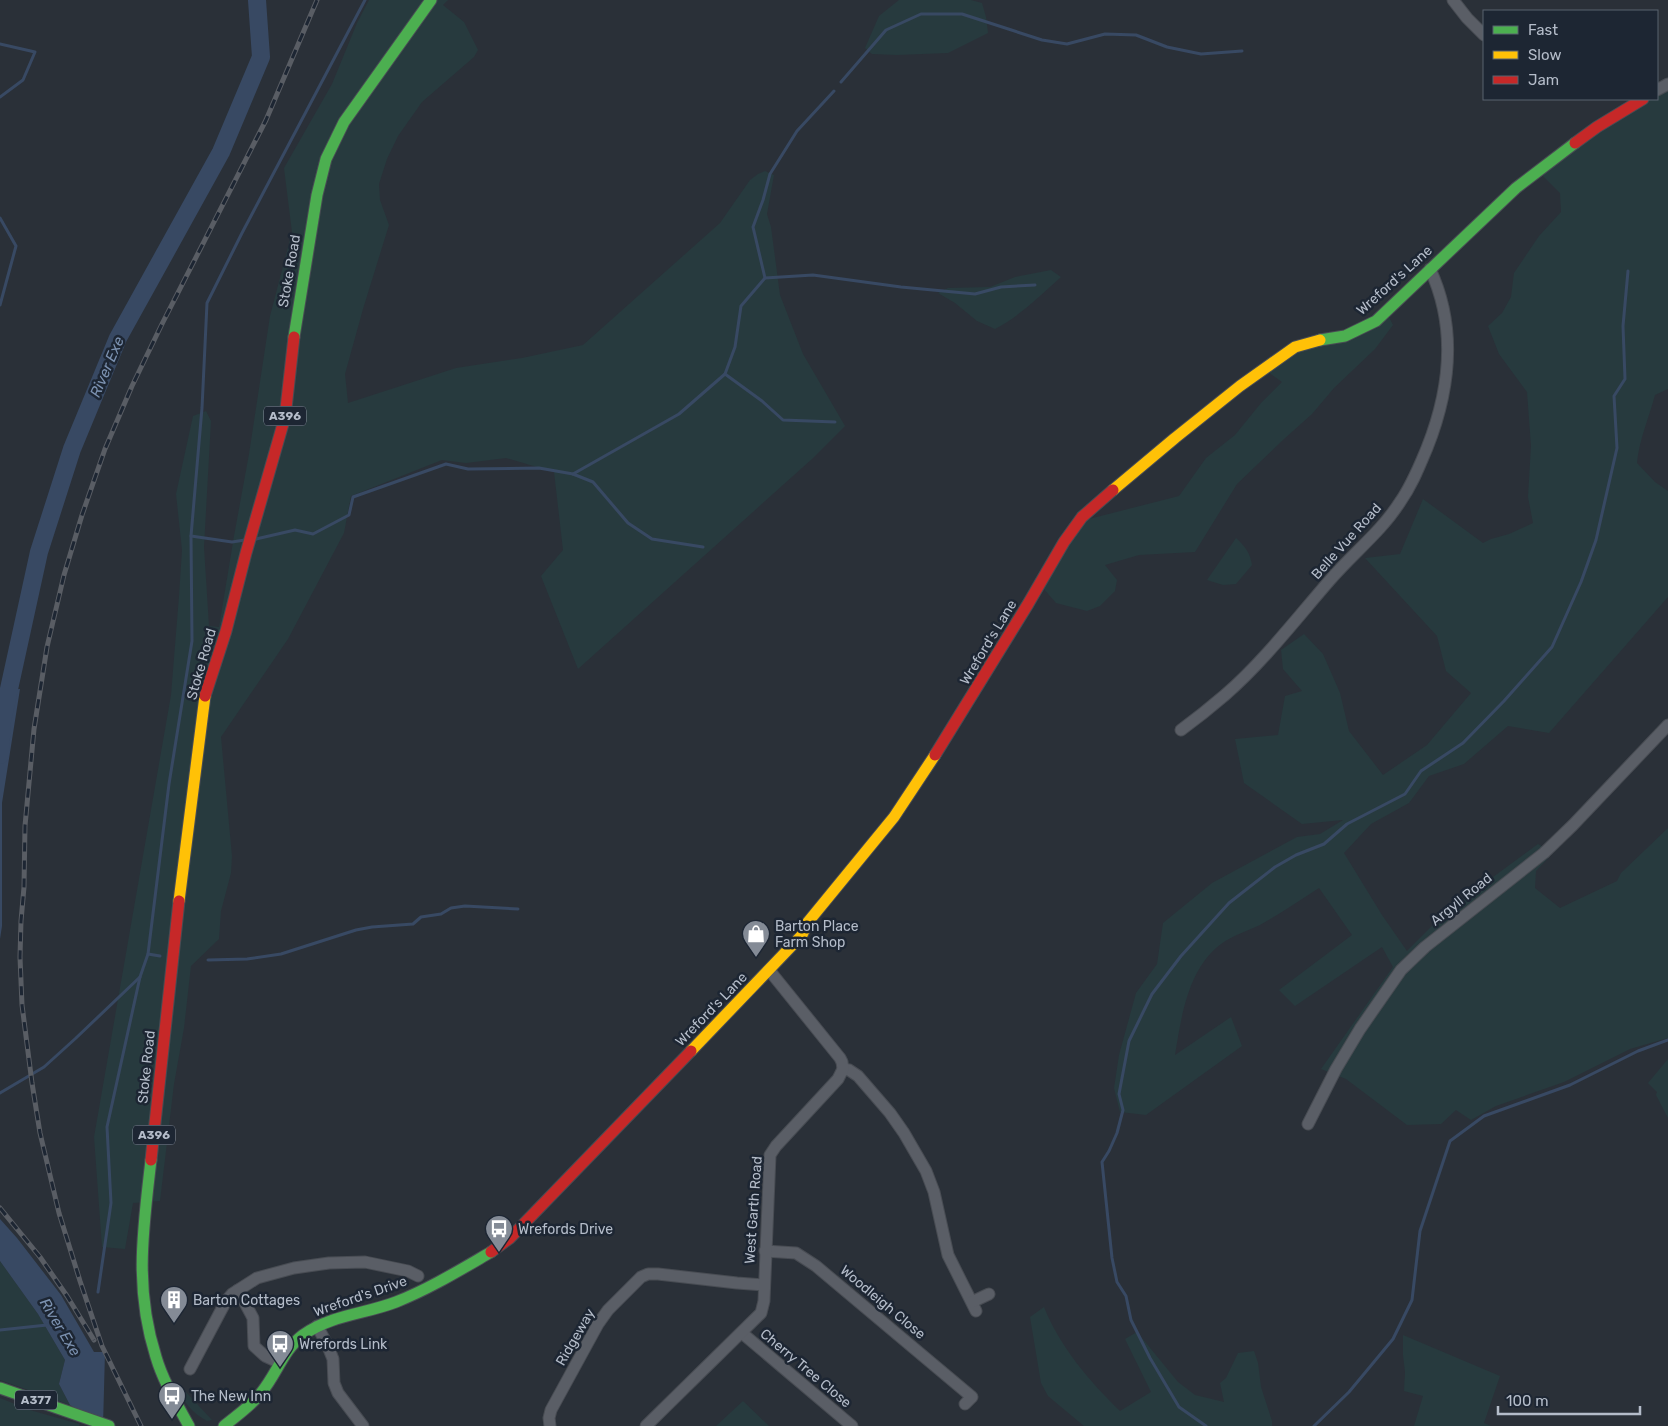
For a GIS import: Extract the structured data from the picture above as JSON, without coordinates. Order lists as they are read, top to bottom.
{
  "streets": {
    "main road": [
      "Stoke Road",
      "Wreford's Lane",
      "A396",
      "Wreford's Drive",
      "A377"
    ],
    "street": [
      "Belle Vue Road",
      "Argyll Road",
      "West Garth Road",
      "Woodleigh Close",
      "Ridgeway",
      "Cherry Tree Close"
    ]
  },
  "crossings": [
    ["Wreford's Lane", "Belle Vue Road"],
    ["Wreford's Lane", "Wreford's Drive"],
    ["West Garth Road", "Woodleigh Close"],
    ["West Garth Road", "Ridgeway"],
    ["West Garth Road", "Cherry Tree Close"]
  ],
  "water": ["River Exe"],
  "places": {
    "shop": ["Barton Place Farm Shop"],
    "bus stop": ["Wrefords Drive", "Wrefords Link", "The New Inn"],
    "building": ["Barton Cottages"]
  },
  "legend": ["Fast", "Slow", "Jam"],
  "scale_bar": "100 m"
}
